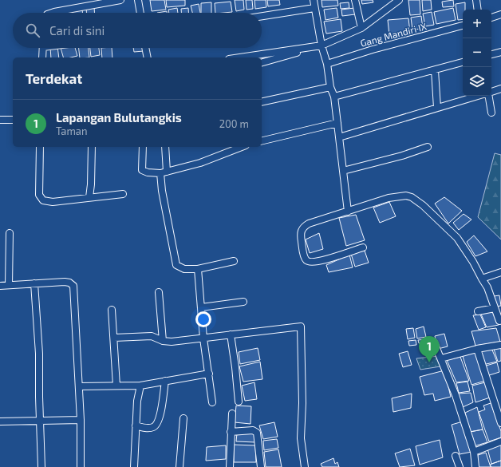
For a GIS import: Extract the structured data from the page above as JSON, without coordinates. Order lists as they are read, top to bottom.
{
  "streets": {
    "street": ["Gang Mandiri IX"]
  },
  "page": {
    "map_buttons": ["+", "−"],
    "search": "Cari di sini",
    "heading": "Terdekat",
    "list": [
      {
        "mark": "1",
        "name": "Lapangan Bulutangkis",
        "note": "Taman",
        "value": "200 m"
      }
    ],
    "pins": "1"
  }
}
